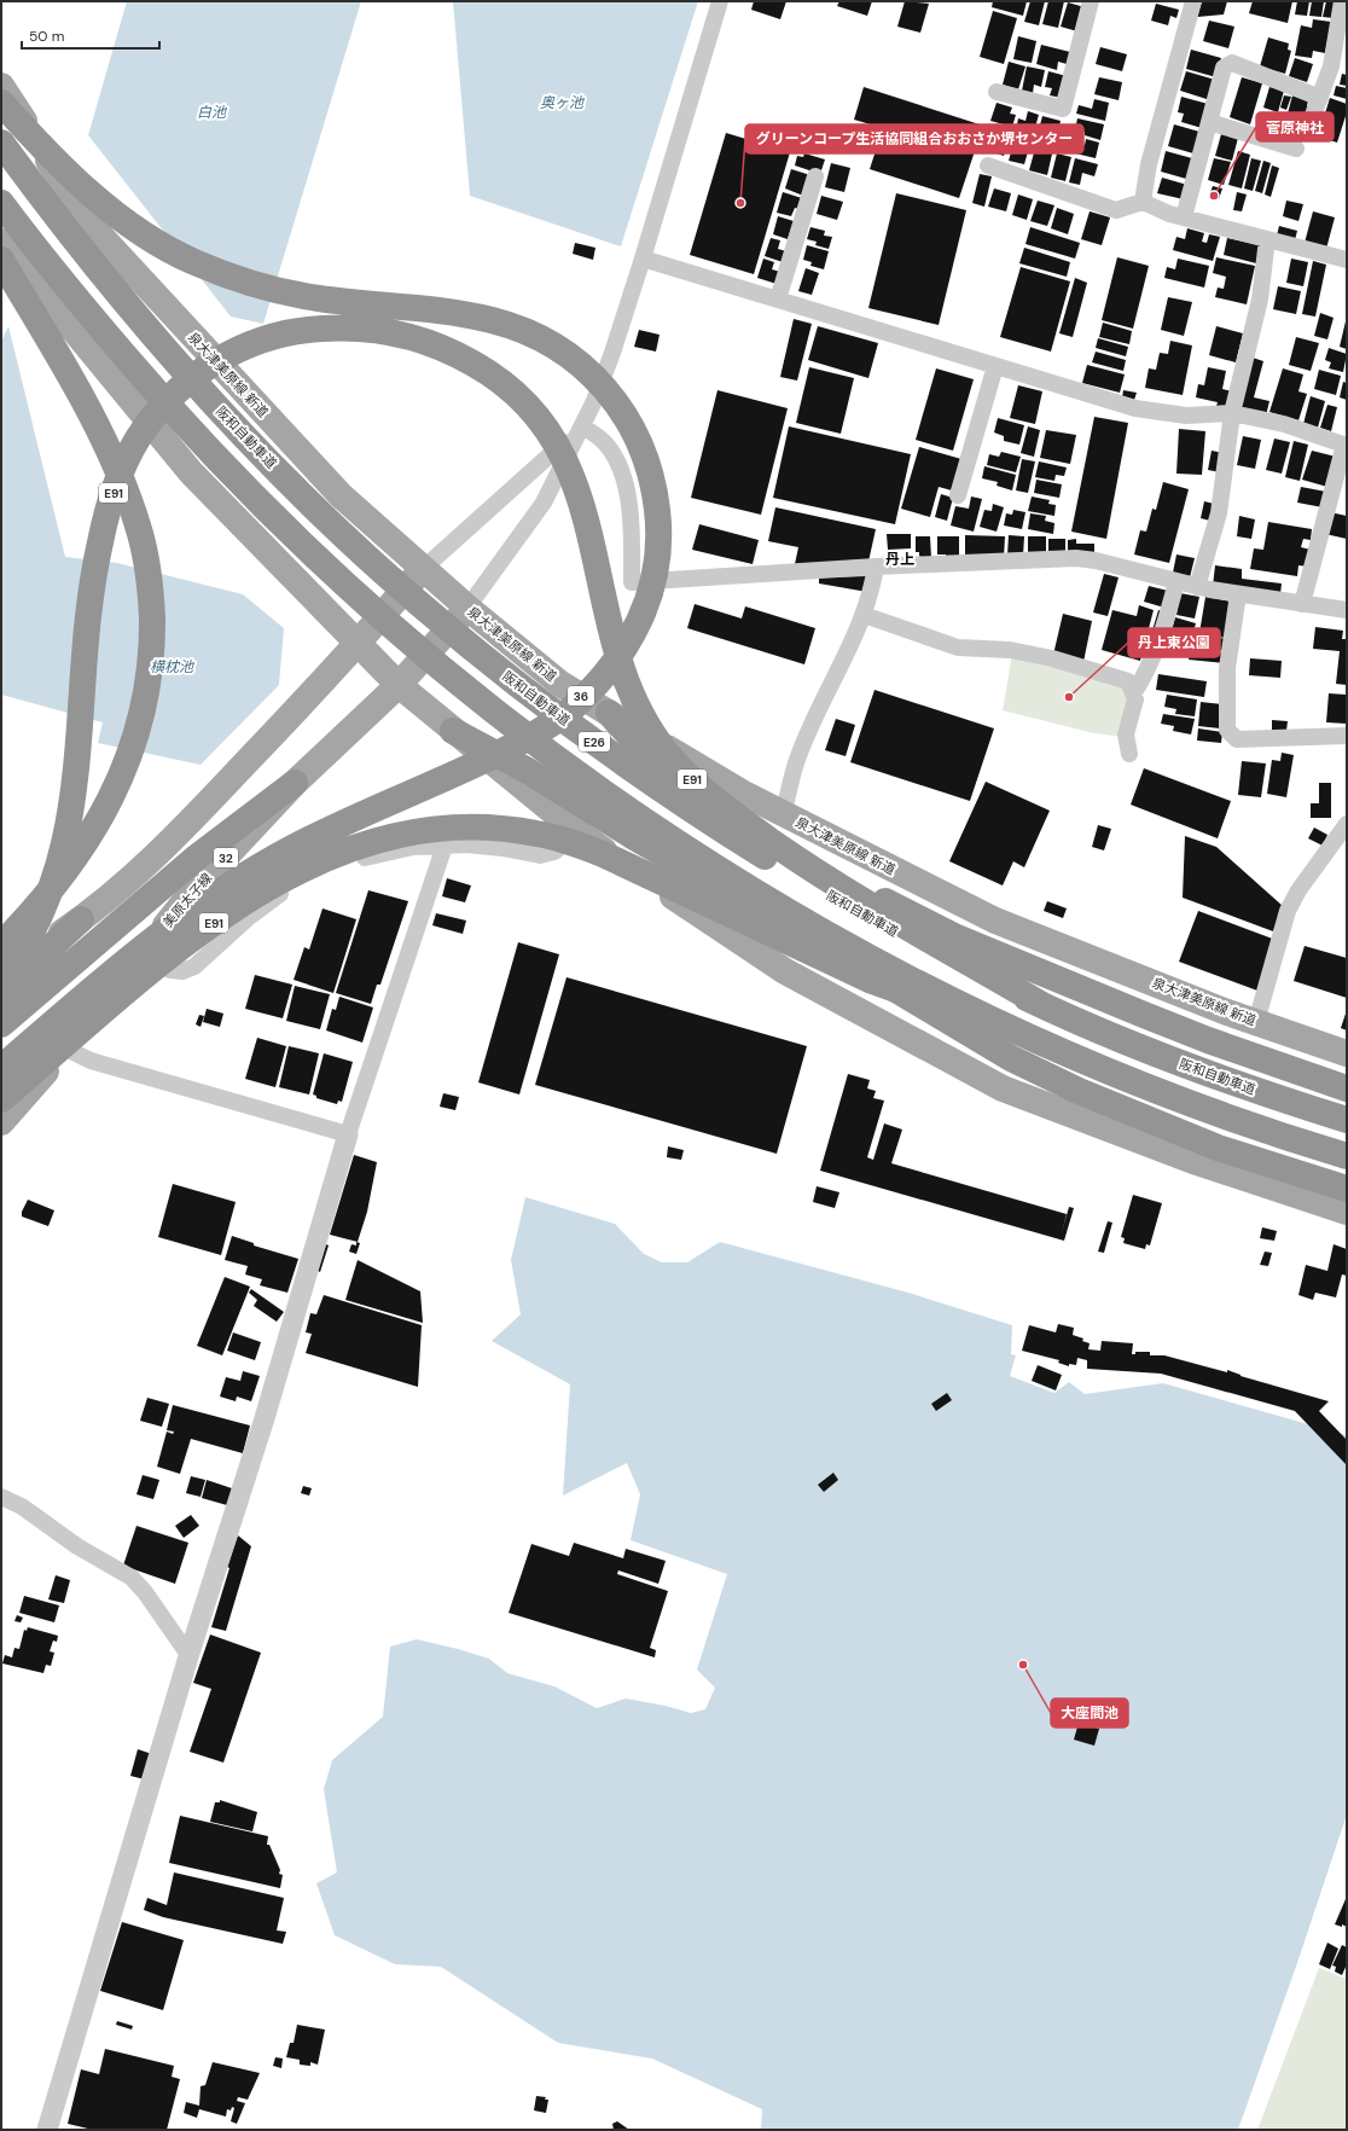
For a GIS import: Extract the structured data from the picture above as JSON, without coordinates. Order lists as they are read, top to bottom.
{
  "streets": {
    "highway": ["阪和自動車道", "E91", "E26"],
    "main road": [
      "泉大津美原線 新道",
      "36",
      "32",
      "美原太子線"
    ]
  },
  "crossings": [
    ["泉大津美原線 新道", "美原太子線"],
    ["阪和自動車道", "E91"],
    ["E91", "E26"]
  ],
  "districts": ["丹上"],
  "water": ["奥ヶ池", "白池", "横枕池"],
  "places": [
    "菅原神社",
    "グリーンコープ生活協同組合おおさか堺センター",
    "丹上東公園",
    "大座間池"
  ],
  "scale_bar": "50 m"
}
